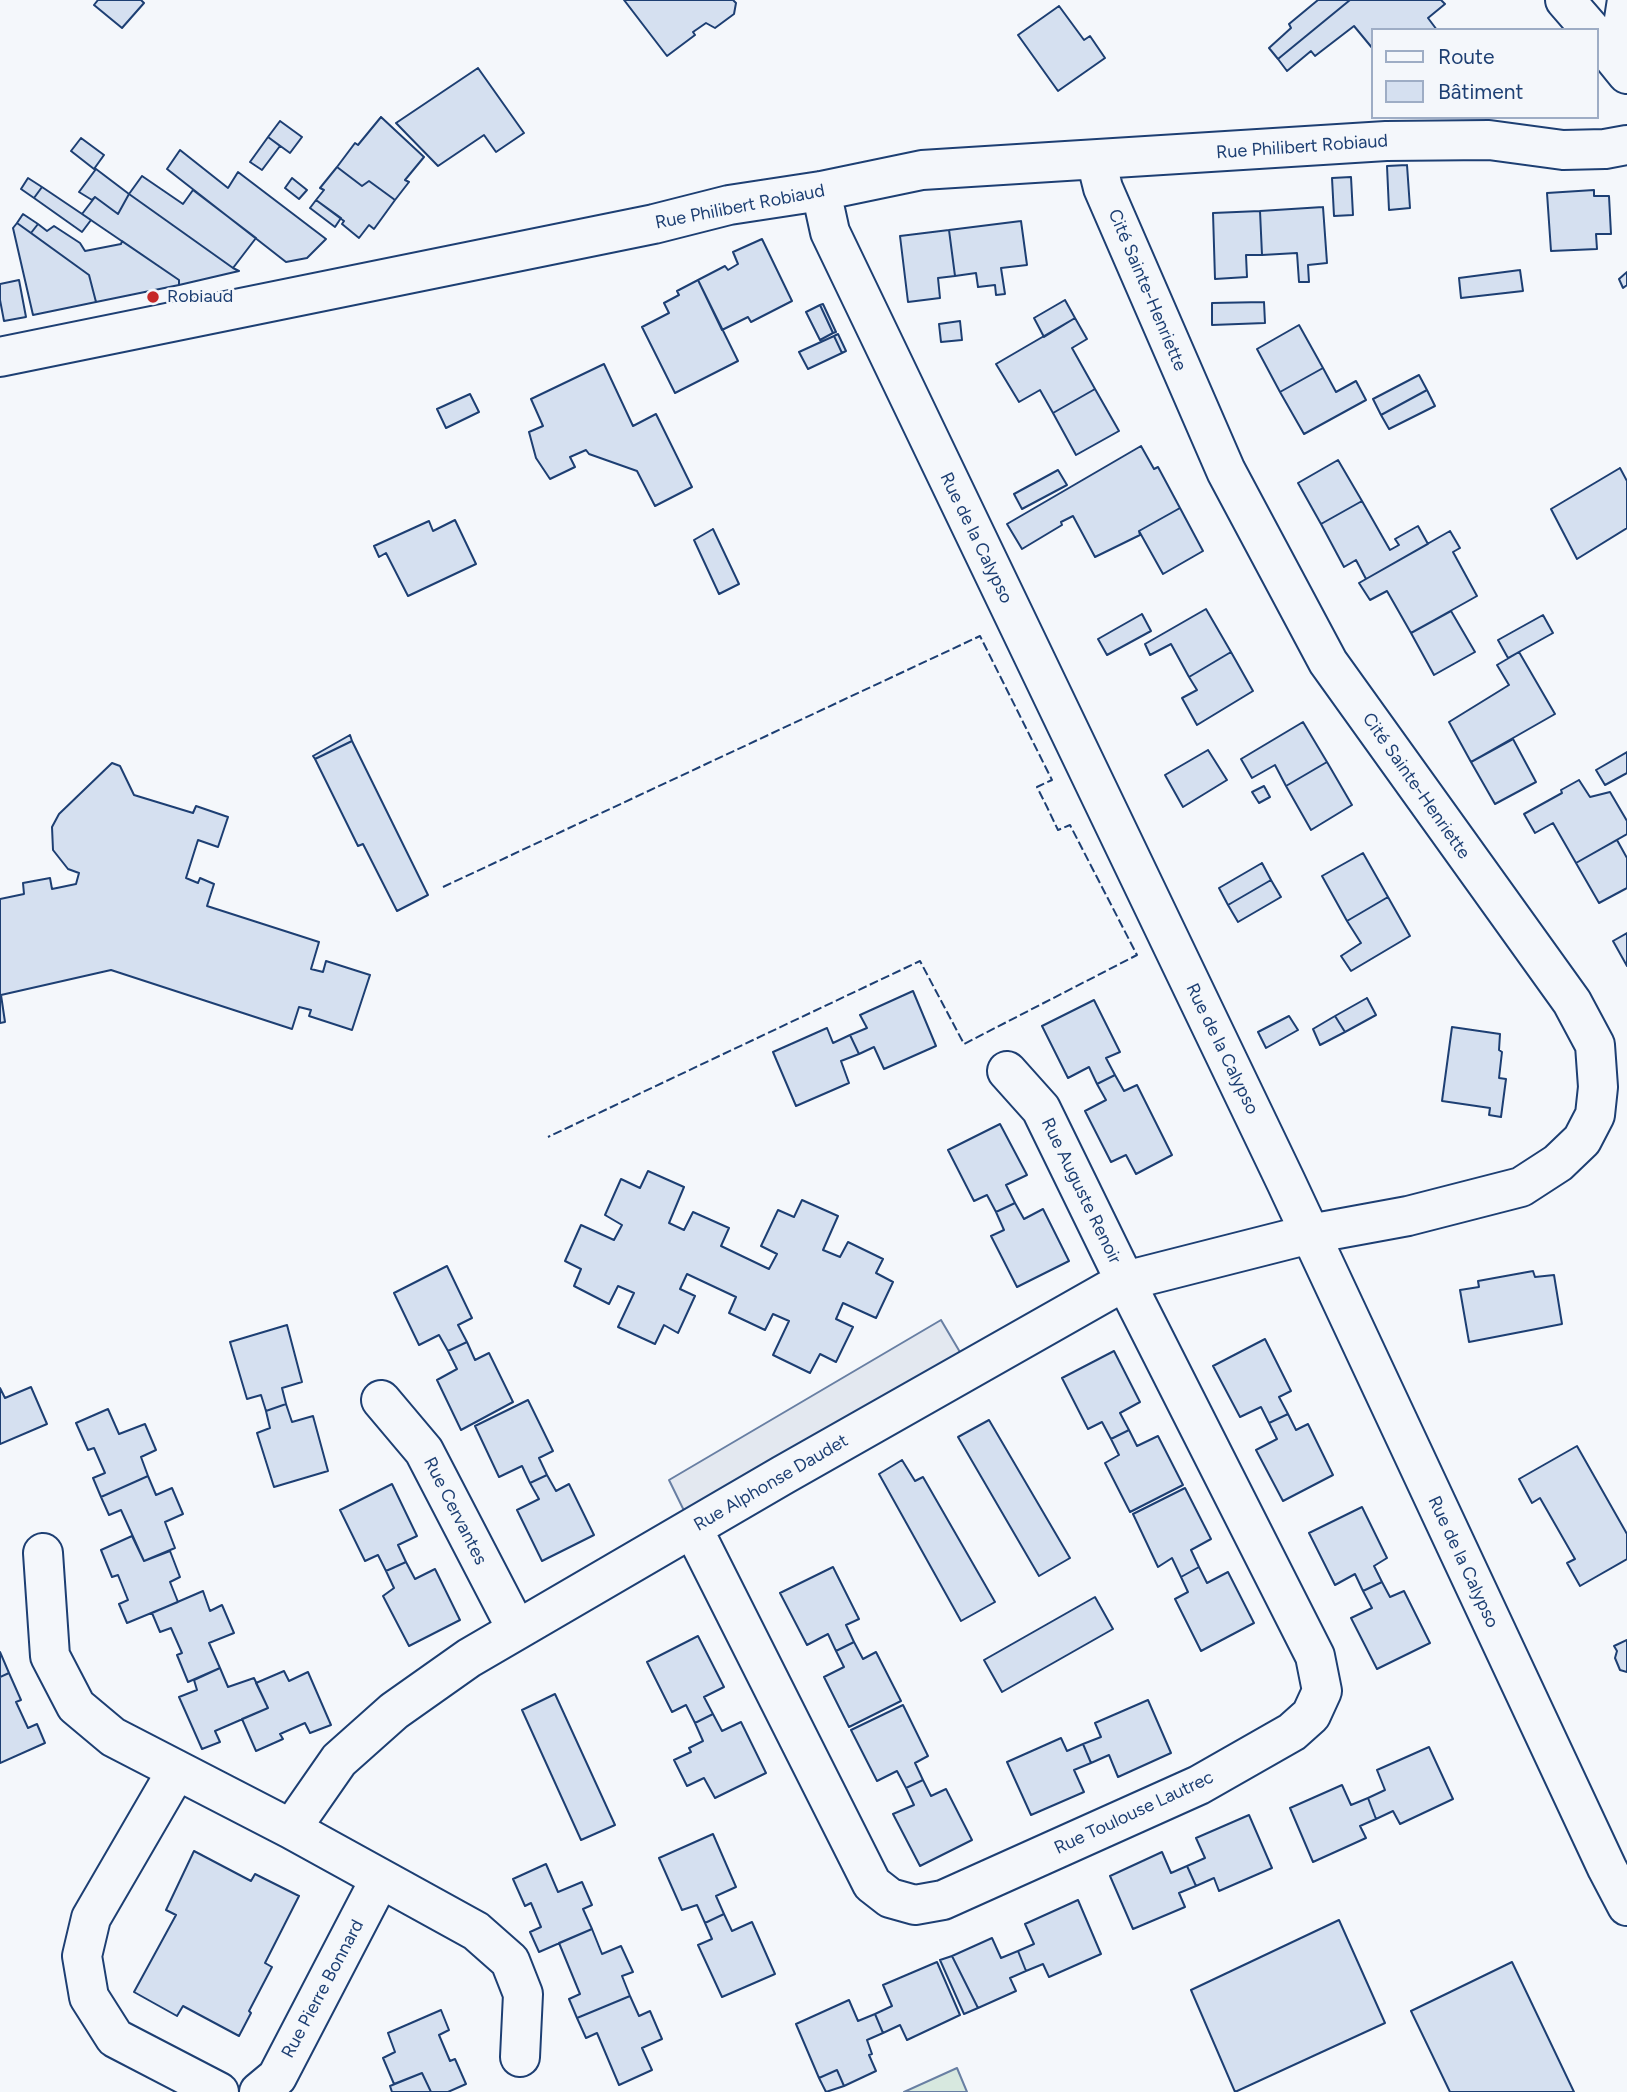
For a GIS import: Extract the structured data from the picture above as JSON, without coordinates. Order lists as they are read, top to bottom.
{
  "streets": {
    "street": [
      "Rue Philibert Robiaud",
      "Cité Sainte-Henriette",
      "Rue de la Calypso",
      "Rue Auguste Renoir",
      "Rue Alphonse Daudet",
      "Rue Cervantes",
      "Rue Toulouse Lautrec",
      "Rue Pierre Bonnard"
    ]
  },
  "crossings": [
    ["Rue Philibert Robiaud", "Cité Sainte-Henriette"],
    ["Rue Philibert Robiaud", "Rue de la Calypso"],
    ["Cité Sainte-Henriette", "Rue de la Calypso"],
    ["Cité Sainte-Henriette", "Rue Alphonse Daudet"],
    ["Rue de la Calypso", "Rue Alphonse Daudet"],
    ["Rue Auguste Renoir", "Rue Alphonse Daudet"],
    ["Rue Auguste Renoir", "Rue Toulouse Lautrec"],
    ["Rue Alphonse Daudet", "Rue Cervantes"],
    ["Rue Alphonse Daudet", "Rue Toulouse Lautrec"]
  ],
  "places": ["Robiaud"],
  "legend": ["Route", "Bâtiment"]
}
